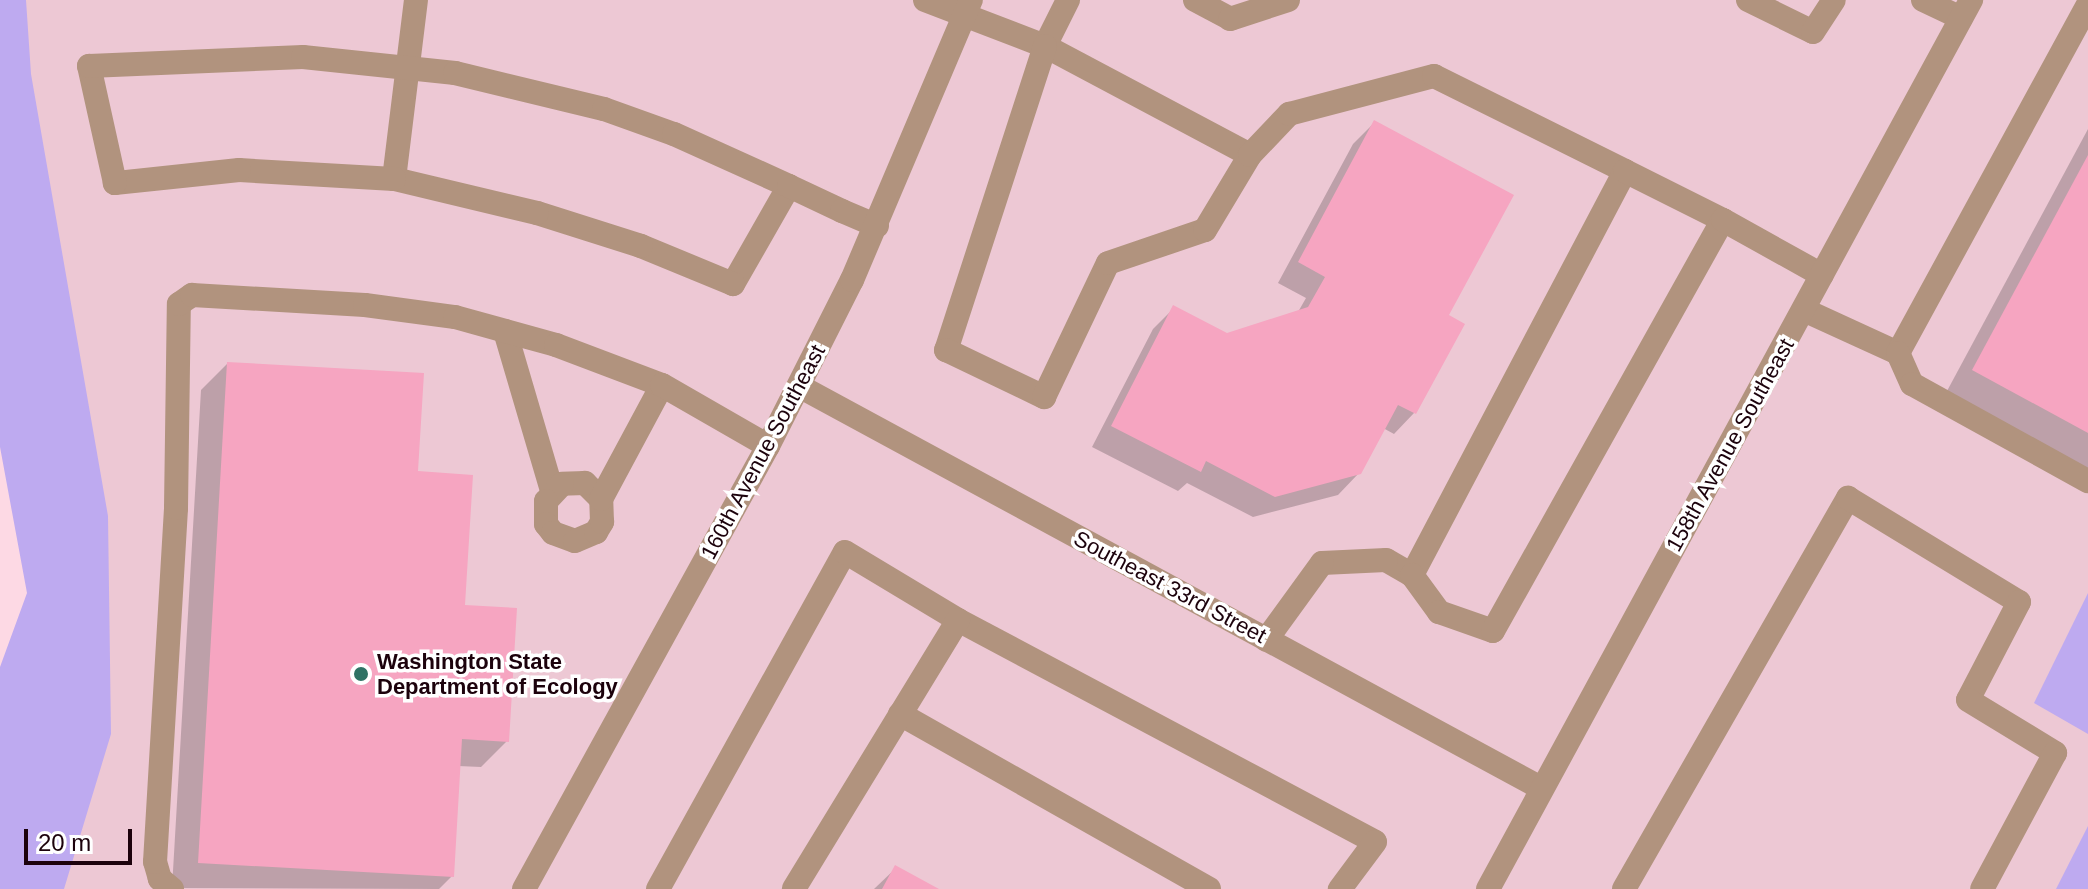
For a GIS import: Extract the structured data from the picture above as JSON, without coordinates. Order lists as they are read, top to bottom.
{
  "streets": {
    "street": ["158th Avenue Southeast", "160th Avenue Southeast", "Southeast 33rd Street"]
  },
  "crossings": [
    ["158th Avenue Southeast", "Southeast 33rd Street"],
    ["160th Avenue Southeast", "Southeast 33rd Street"]
  ],
  "places": ["Washington State Department of Ecology"],
  "scale_bar": "20 m"
}
